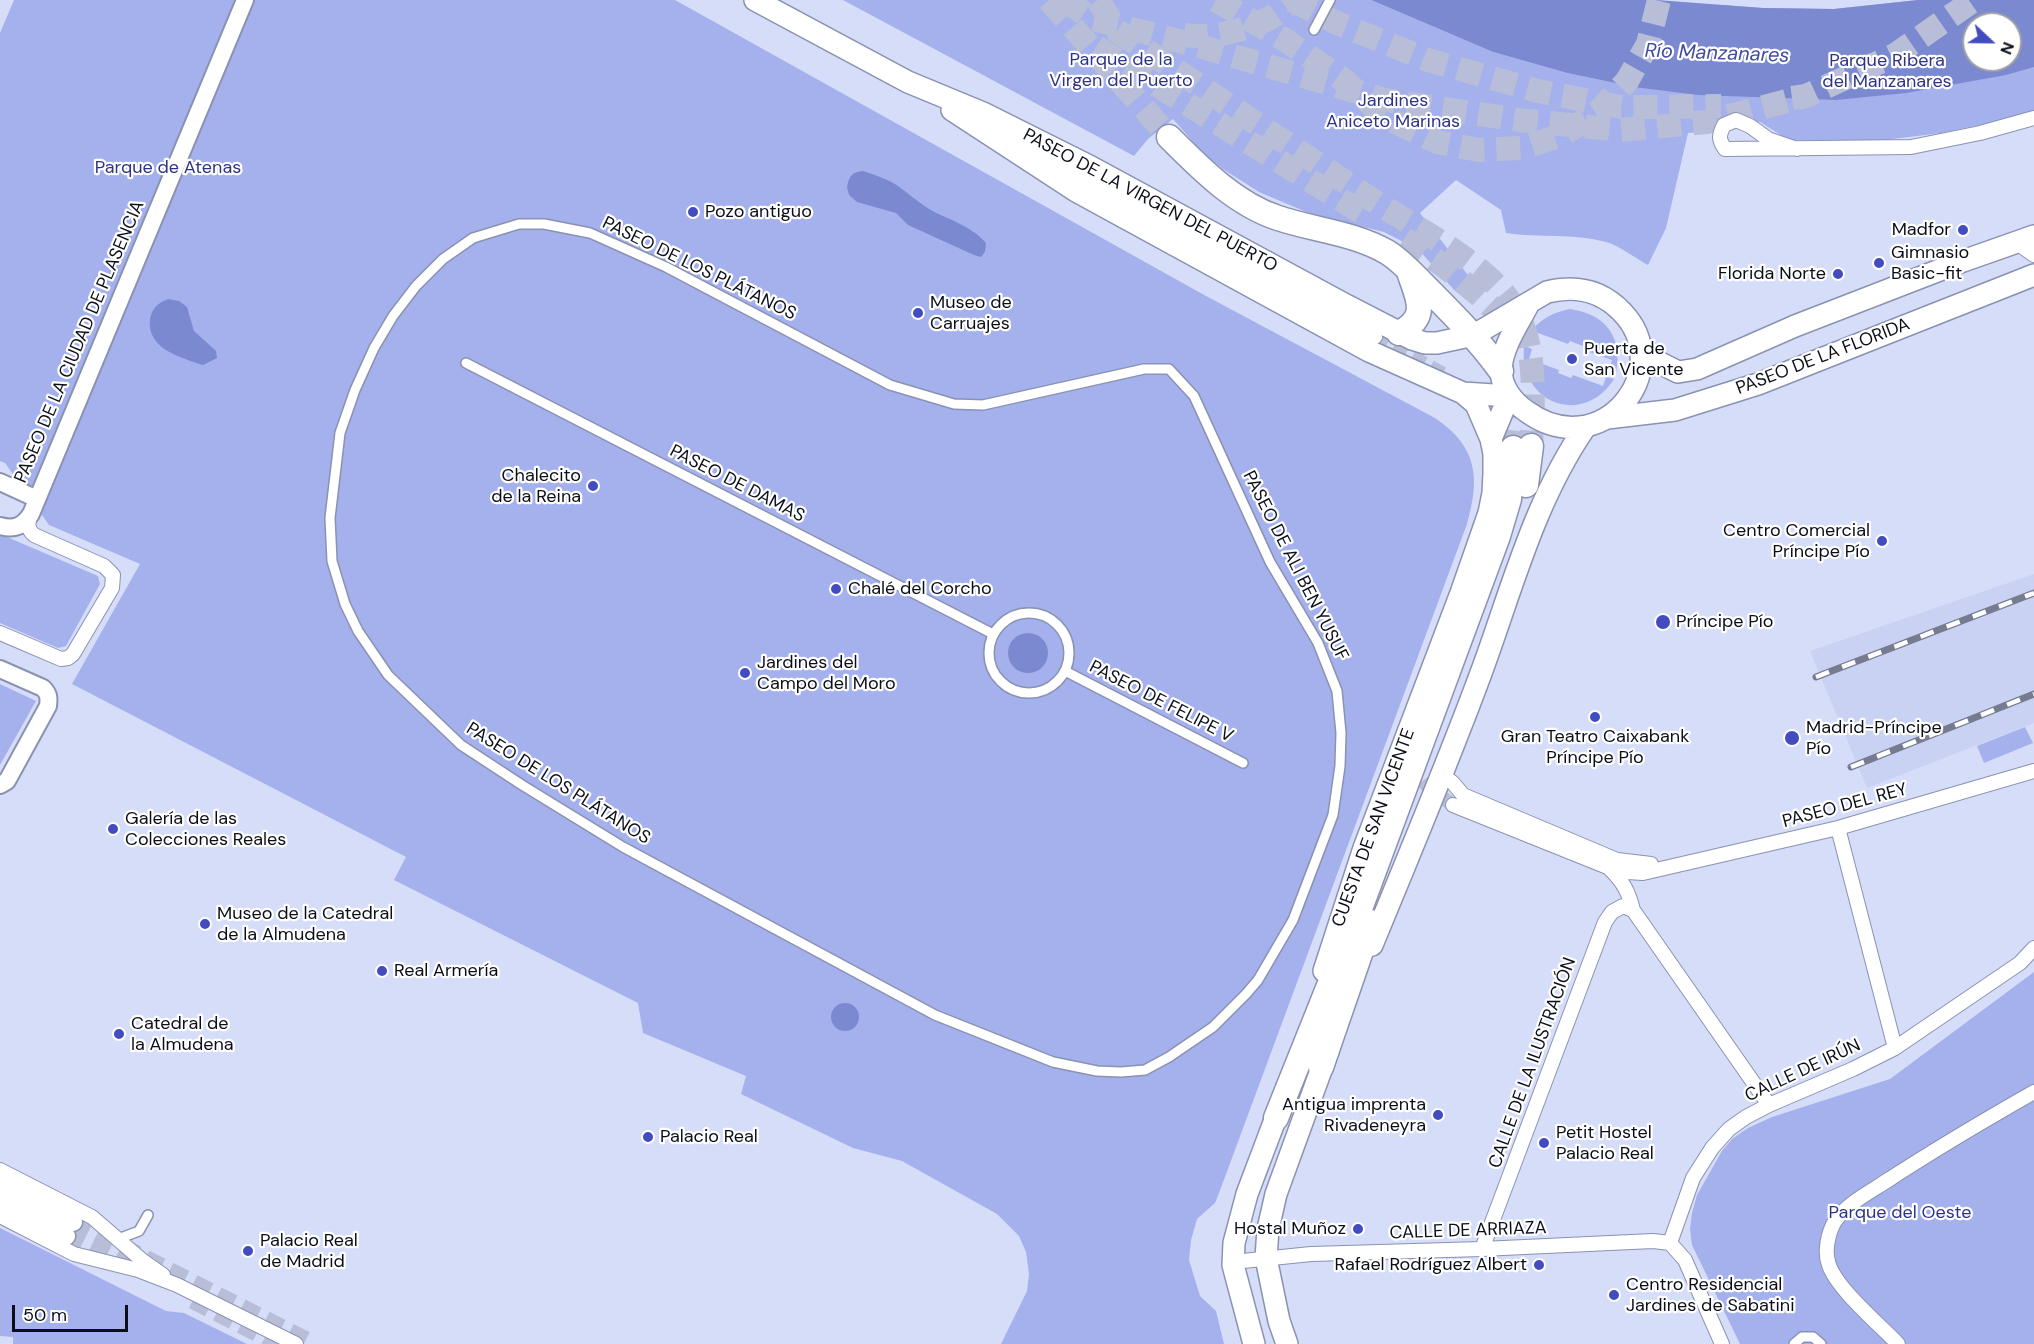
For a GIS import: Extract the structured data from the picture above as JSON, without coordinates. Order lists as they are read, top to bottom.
{
  "streets": {
    "main road": ["PASEO DE LA VIRGEN DEL PUERTO", "PASEO DE LA FLORIDA"],
    "street": [
      "PASEO DE LOS PLÁTANOS",
      "PASEO DE LA CIUDAD DE PLASENCIA",
      "PASEO DE DAMAS",
      "PASEO DE ALI BEN YUSUF",
      "PASEO DE FELIPE V",
      "PASEO DEL REY",
      "CALLE DE LA ILUSTRACIÓN",
      "CALLE DE IRÚN",
      "CALLE DE ARRIAZA"
    ]
  },
  "crossings": [
    ["PASEO DE LA VIRGEN DEL PUERTO", "PASEO DE LA FLORIDA"],
    ["PASEO DE LOS PLÁTANOS", "PASEO DE ALI BEN YUSUF"],
    ["PASEO DE DAMAS", "PASEO DE FELIPE V"],
    ["CALLE DE LA ILUSTRACIÓN", "CALLE DE ARRIAZA"],
    ["CALLE DE IRÚN", "CALLE DE ARRIAZA"]
  ],
  "water": ["Río Manzanares"],
  "parks": [
    "Parque de la Virgen del Puerto",
    "Parque Ribera del Manzanares",
    "Jardines Aniceto Marinas",
    "Parque de Atenas",
    "Parque del Oeste"
  ],
  "places": [
    "Pozo antiguo",
    "Madfor",
    "Gimnasio Basic-fit",
    "Florida Norte",
    "Museo de Carruajes",
    "Puerta de San Vicente",
    "Chalecito de la Reina",
    "Centro Comercial Príncipe Pío",
    "Chalé del Corcho",
    "Príncipe Pío",
    "Jardines del Campo del Moro",
    "Gran Teatro Caixabank Príncipe Pío",
    "Madrid-Príncipe Pío",
    "Galería de las Colecciones Reales",
    "Museo de la Catedral de la Almudena",
    "Real Armería",
    "Catedral de la Almudena",
    "Antigua imprenta Rivadeneyra",
    "Palacio Real",
    "Petit Hostel Palacio Real",
    "Hostal Muñoz",
    "Palacio Real de Madrid",
    "Rafael Rodríguez Albert",
    "Centro Residencial Jardines de Sabatini"
  ],
  "scale_bar": "50 m",
  "north": "right"
}
